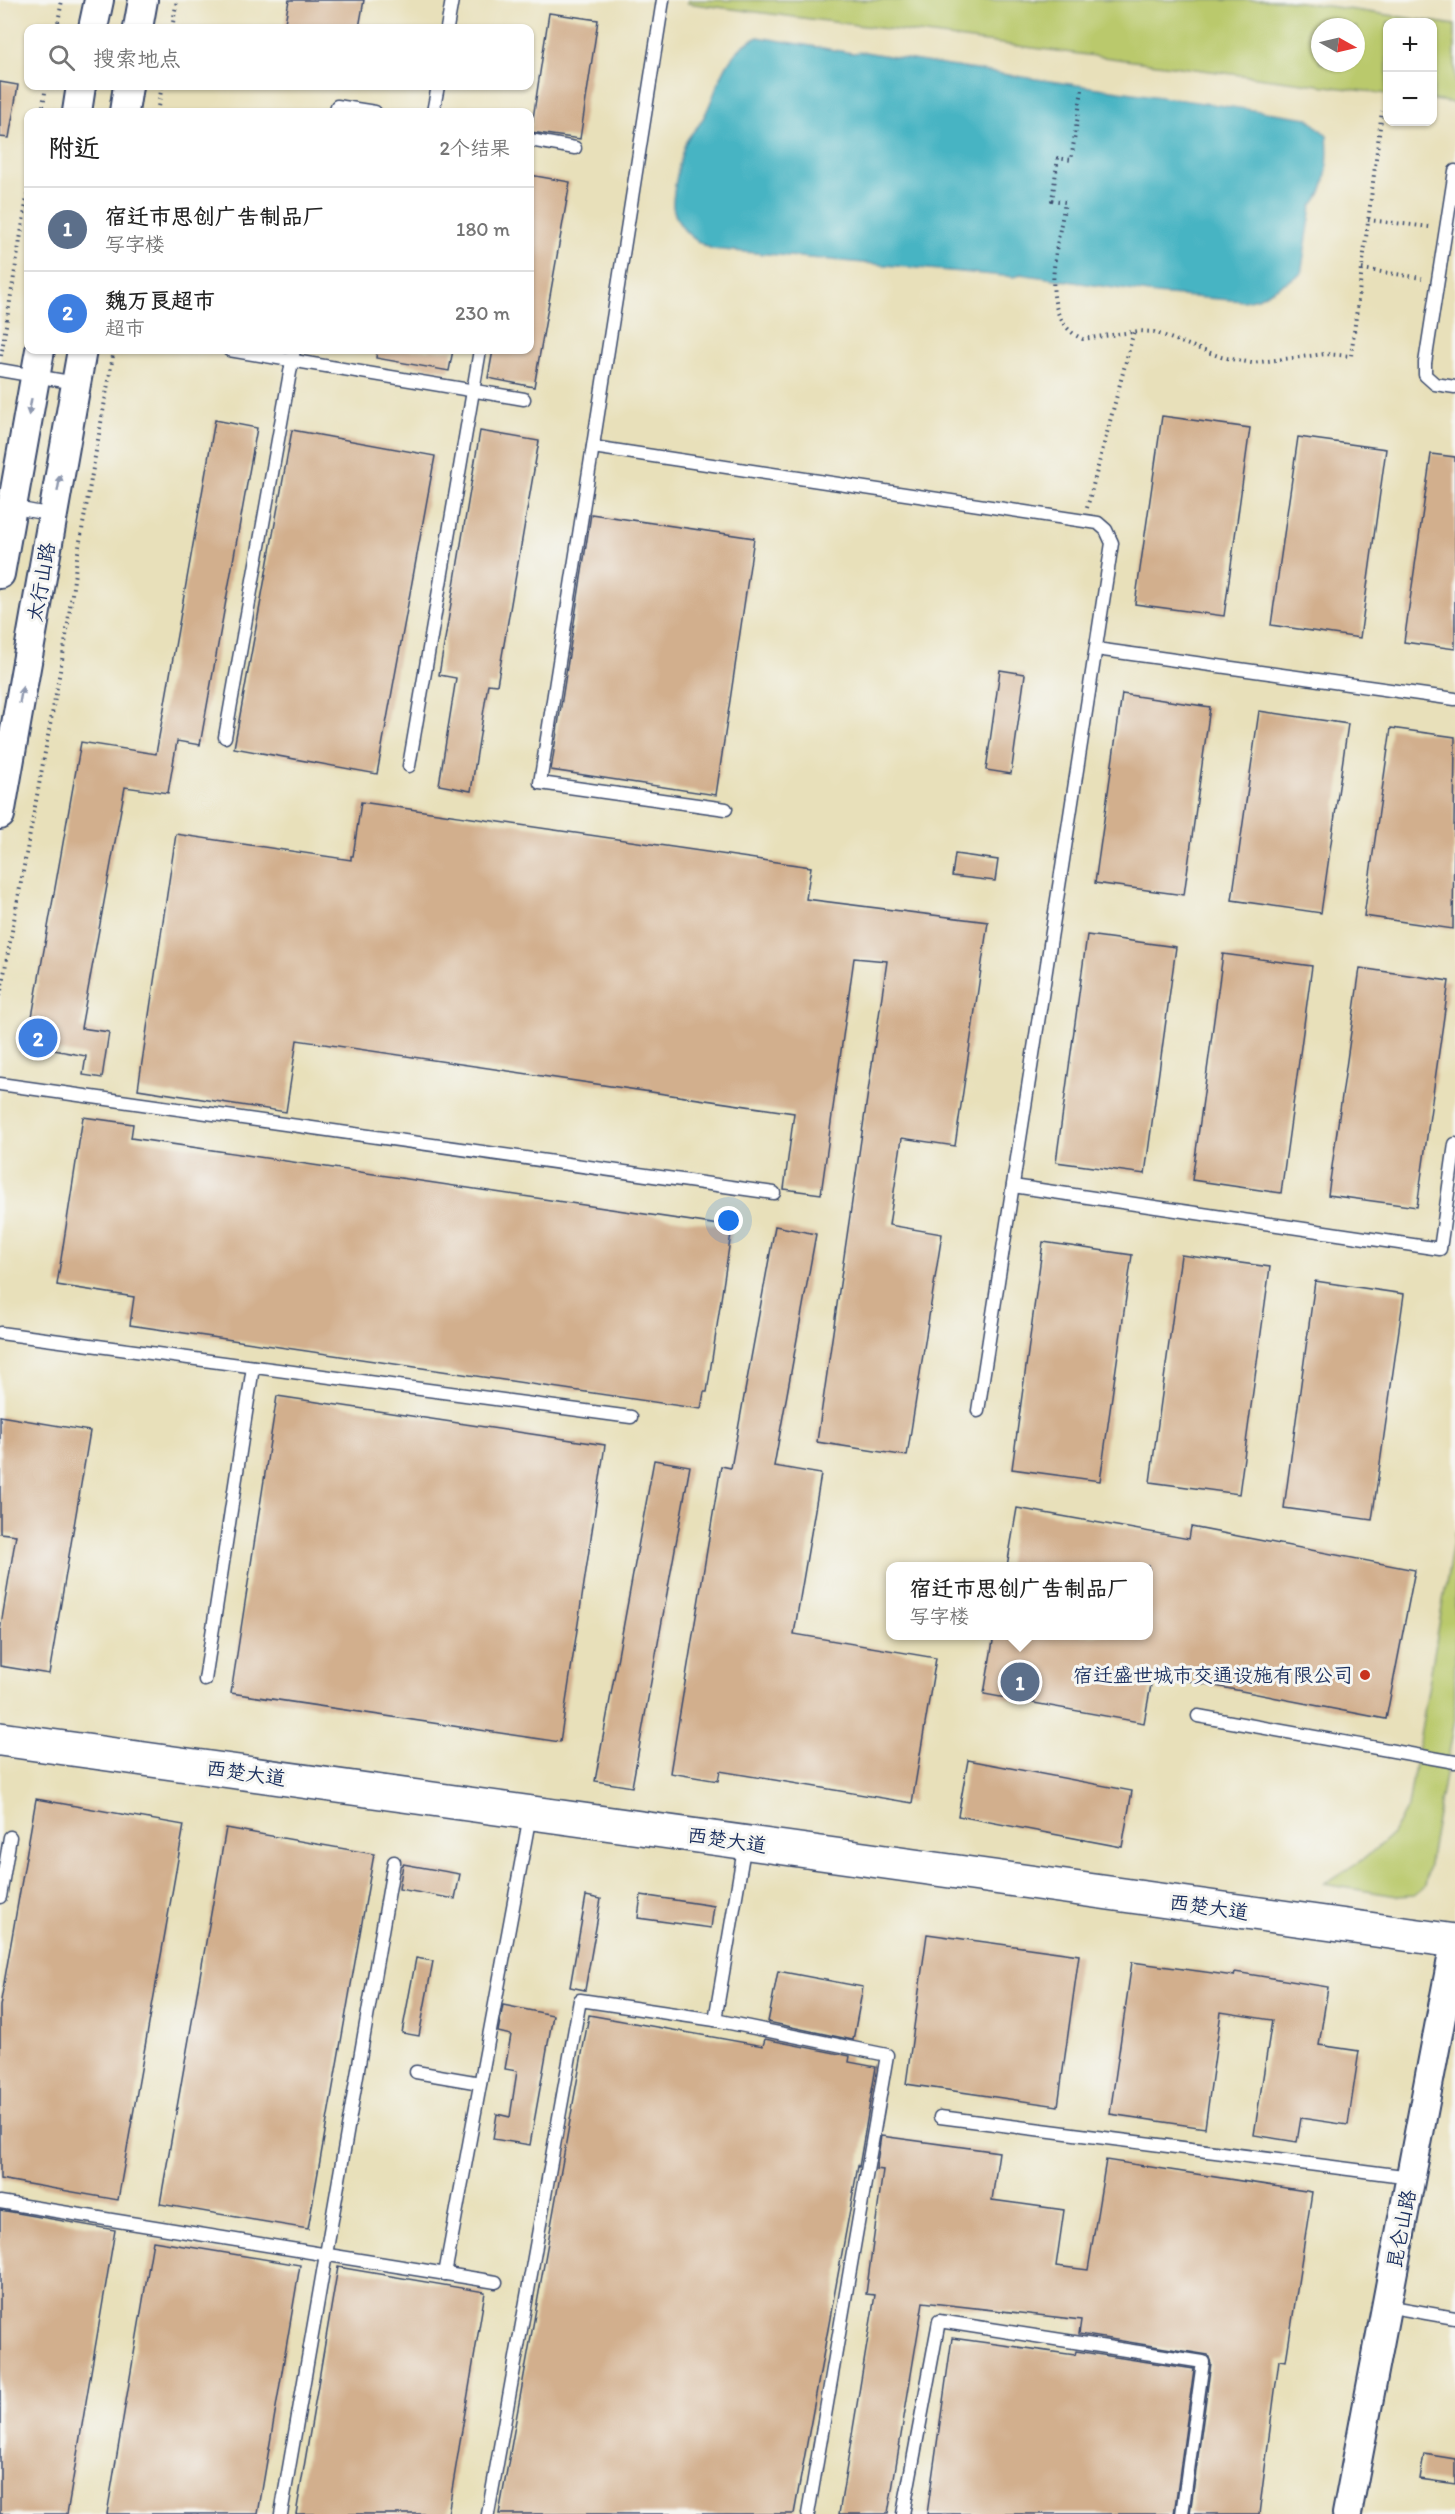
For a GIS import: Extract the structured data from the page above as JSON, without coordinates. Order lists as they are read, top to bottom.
{
  "streets": {
    "main road": ["西楚大道"],
    "street": ["太行山路", "昆仑山路"]
  },
  "crossings": [
    ["西楚大道", "昆仑山路"]
  ],
  "places": ["宿迁盛世城市交通设施有限公司"],
  "north": "right",
  "page": {
    "map_buttons": ["+", "−"],
    "search": "搜索地点",
    "heading": ["附近", "2个结果"],
    "list": [
      {
        "mark": "1",
        "name": "宿迁市思创广告制品厂",
        "note": "写字楼",
        "value": "180 m"
      },
      {
        "mark": "2",
        "name": "魏万良超市",
        "note": "超市",
        "value": "230 m"
      }
    ],
    "pins": ["2", "1"],
    "popup": ["宿迁市思创广告制品厂", "写字楼"]
  }
}
